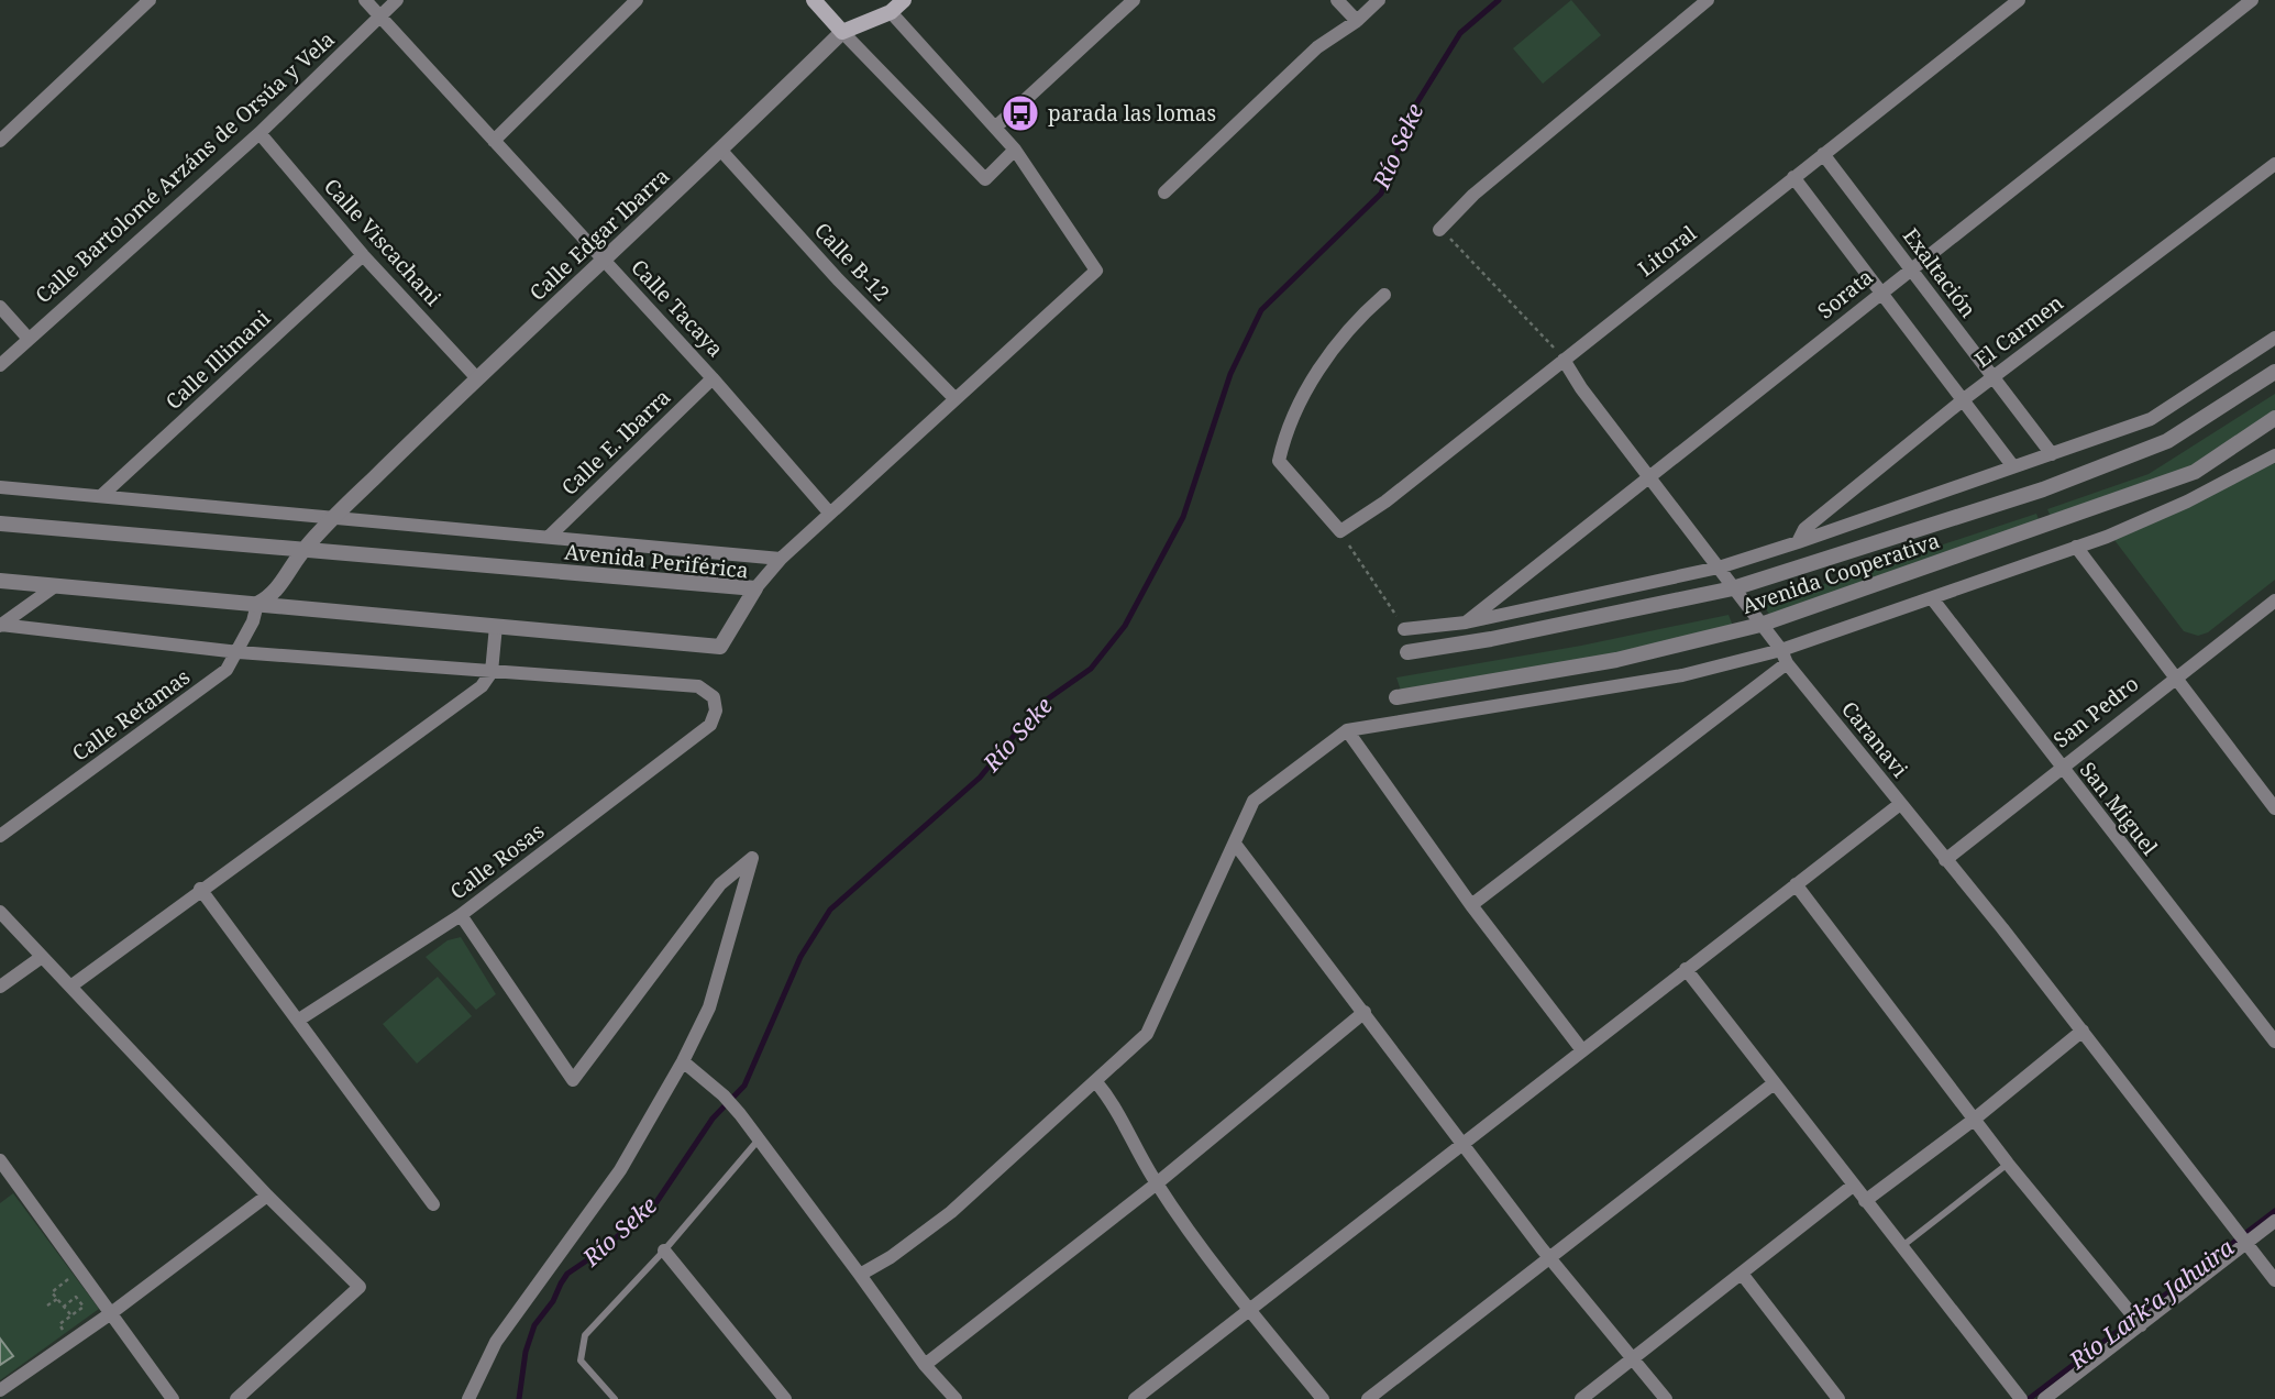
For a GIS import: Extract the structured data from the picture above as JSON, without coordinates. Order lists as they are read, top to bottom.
{
  "streets": {
    "main road": ["Calle Edgar Ibarra"],
    "street": [
      "Calle Bartolomé Arzáns de Orsúa y Vela",
      "Calle Viscachani",
      "Litoral",
      "Calle B-12",
      "Exaltación",
      "Sorata",
      "Calle Tacaya",
      "El Carmen",
      "Calle Illimani",
      "Calle E. Ibarra",
      "Avenida Periférica",
      "Avenida Cooperativa",
      "San Pedro",
      "Calle Retamas",
      "Caranavi",
      "San Miguel",
      "Calle Rosas"
    ]
  },
  "crossings": [
    ["Calle Bartolomé Arzáns de Orsúa y Vela", "Calle Viscachani"],
    ["Calle Bartolomé Arzáns de Orsúa y Vela", "Calle Tacaya"],
    ["Calle Edgar Ibarra", "Calle Viscachani"],
    ["Calle Edgar Ibarra", "Calle B-12"],
    ["Calle Edgar Ibarra", "Calle Tacaya"],
    ["Calle Edgar Ibarra", "Avenida Periférica"],
    ["Calle Edgar Ibarra", "Calle Retamas"],
    ["Calle Viscachani", "Calle Illimani"],
    ["Litoral", "Exaltación"],
    ["Litoral", "Caranavi"],
    ["Exaltación", "Sorata"],
    ["Exaltación", "El Carmen"],
    ["Sorata", "Caranavi"],
    ["Calle Tacaya", "Calle E. Ibarra"],
    ["Avenida Periférica", "Calle Retamas"],
    ["Avenida Cooperativa", "Caranavi"],
    ["San Pedro", "Caranavi"],
    ["San Pedro", "San Miguel"]
  ],
  "water": ["Río Seke", "Río Lark’a Jahuira"],
  "places": {
    "bus stop": ["parada las lomas"]
  }
}
